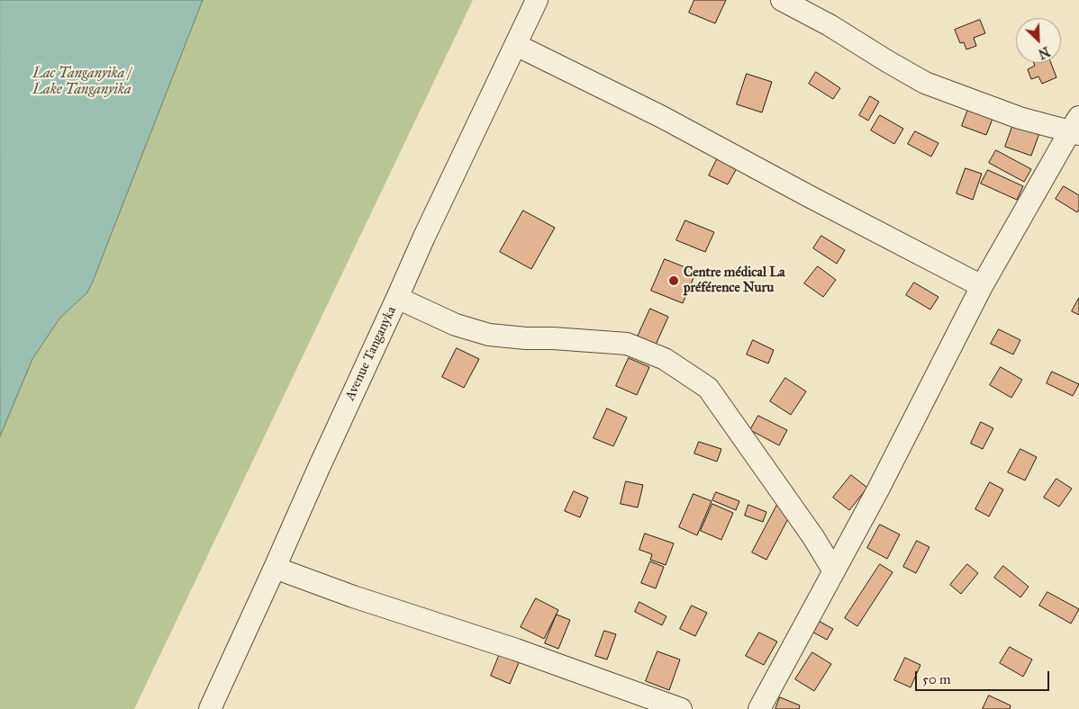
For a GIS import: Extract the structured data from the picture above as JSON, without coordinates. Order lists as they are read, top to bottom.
{
  "streets": {
    "street": ["Avenue Tanganyka"]
  },
  "water": ["Lac Tanganyika / Lake Tanganyika"],
  "places": ["Centre médical La préférence Nuru"],
  "scale_bar": "50 m",
  "north": "bottom right"
}
